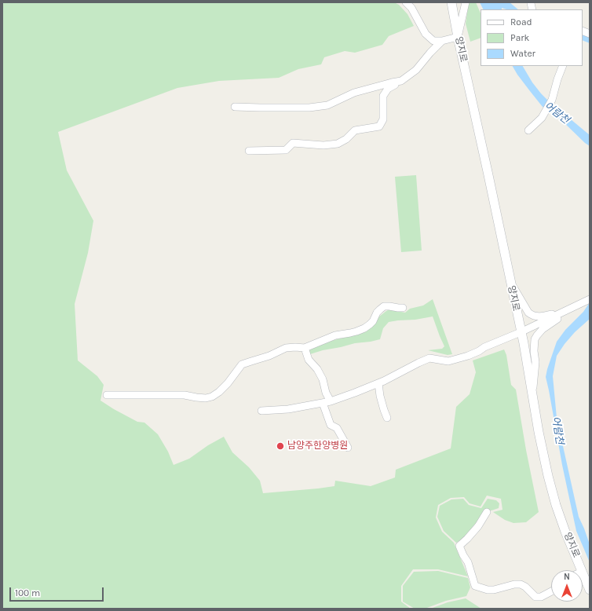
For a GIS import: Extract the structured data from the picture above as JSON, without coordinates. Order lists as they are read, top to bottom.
{
  "streets": {
    "street": ["양지로"]
  },
  "water": ["어람천"],
  "places": ["남양주한양병원"],
  "legend": ["Road", "Park", "Water"],
  "scale_bar": "100 m",
  "north": "top"
}
